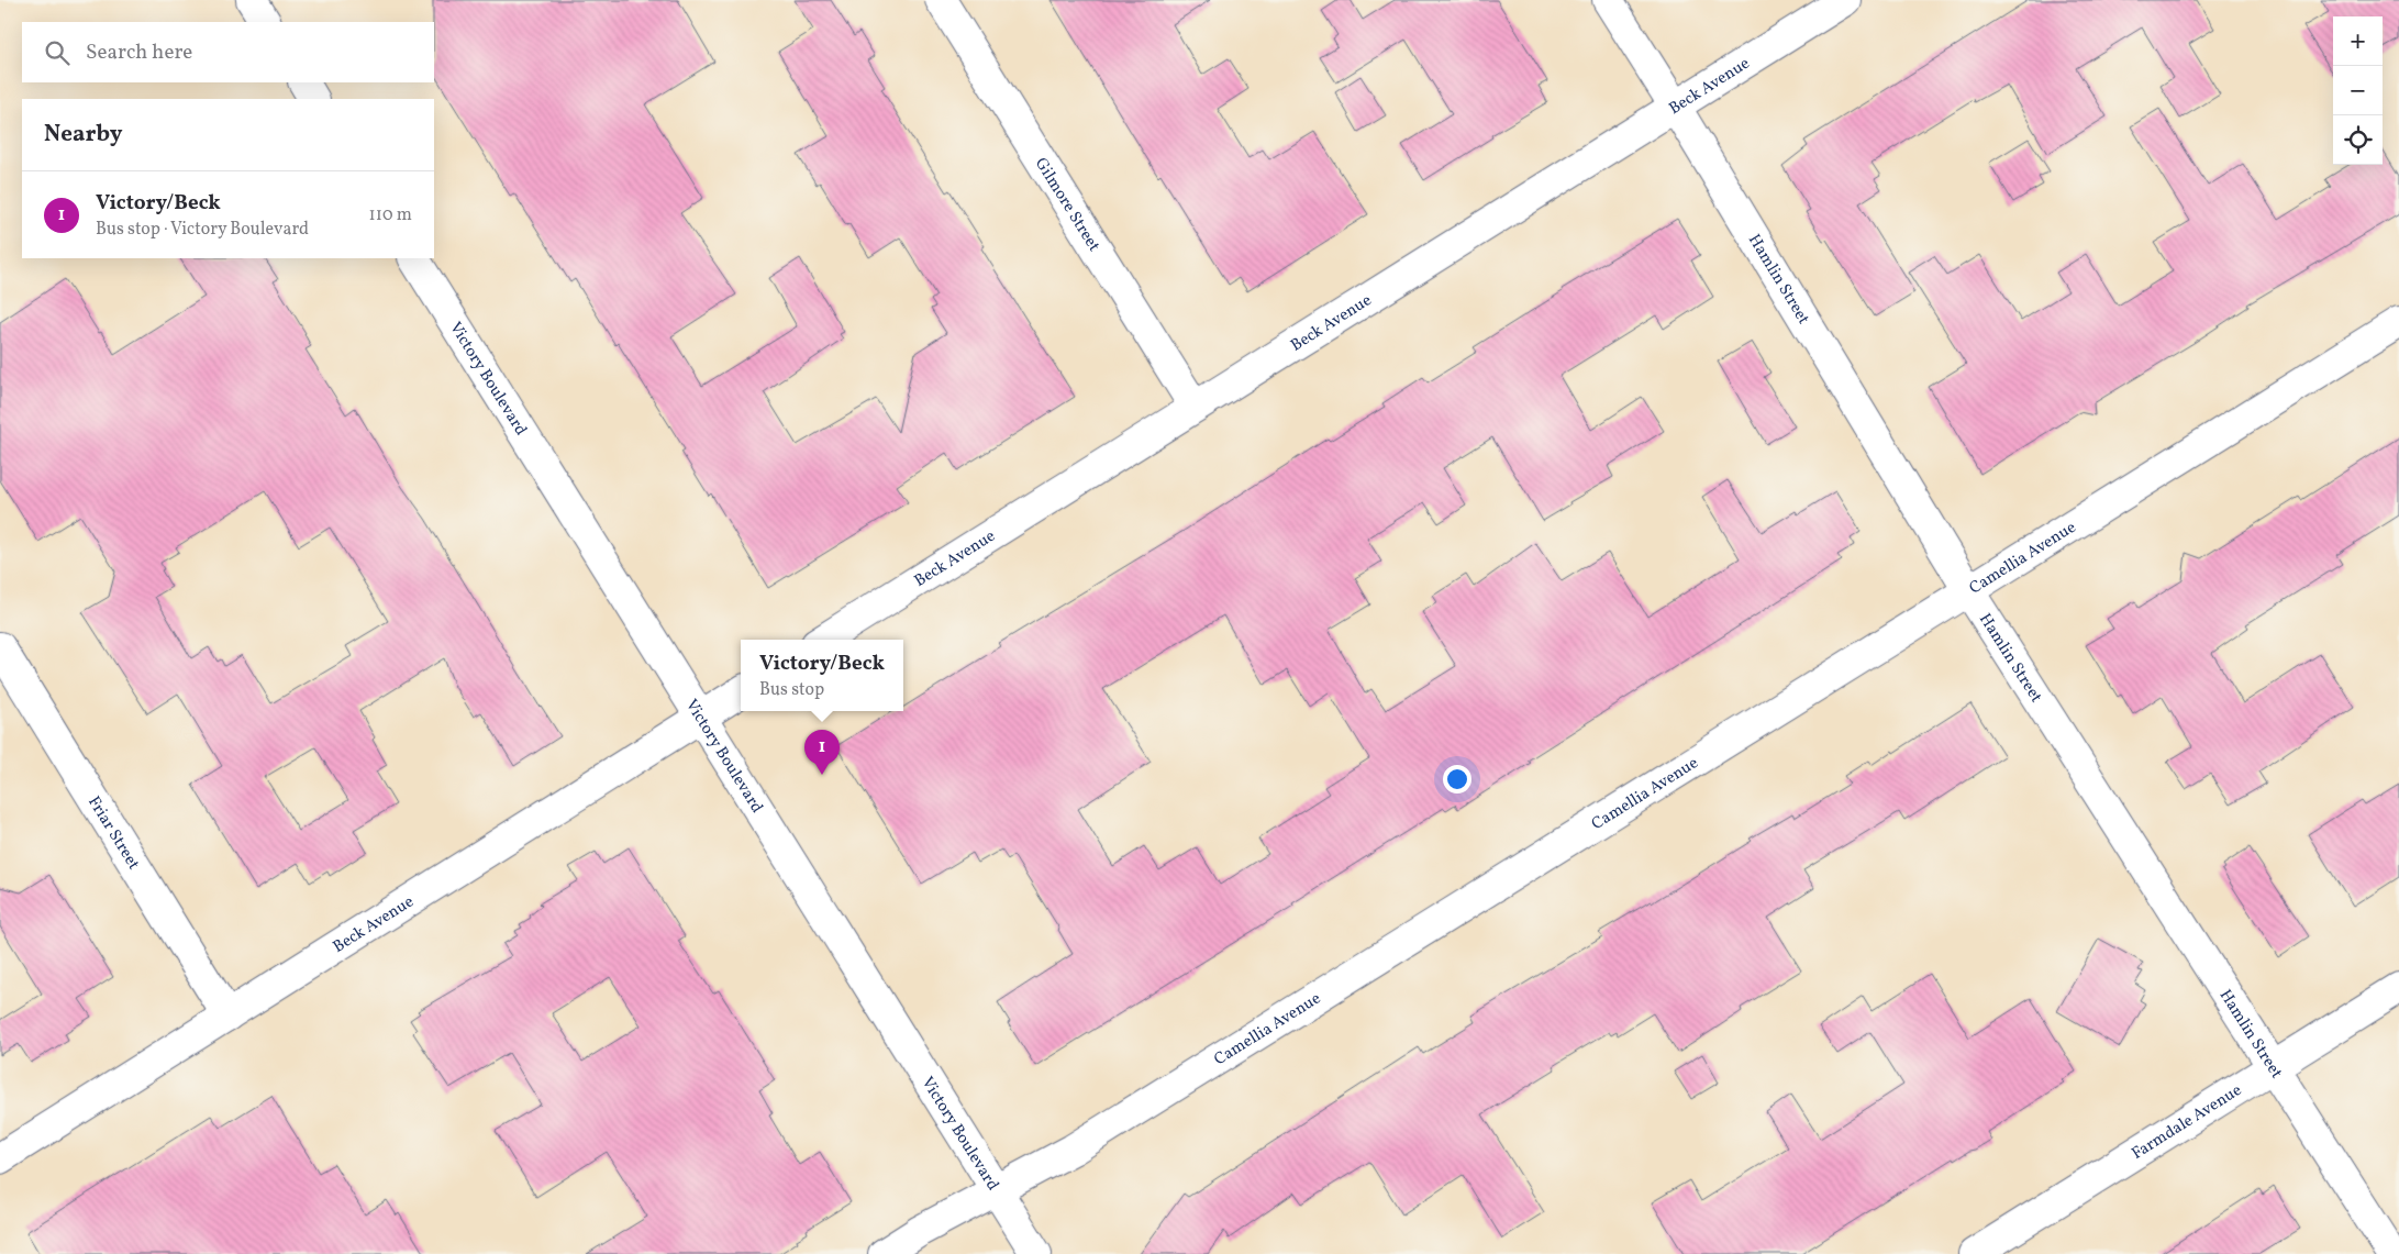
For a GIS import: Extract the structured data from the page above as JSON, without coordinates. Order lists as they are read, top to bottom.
{
  "streets": {
    "street": [
      "Beck Avenue",
      "Gilmore Street",
      "Hamlin Street",
      "Victory Boulevard",
      "Camellia Avenue",
      "Friar Street",
      "Farmdale Avenue"
    ]
  },
  "crossings": [
    ["Beck Avenue", "Gilmore Street"],
    ["Beck Avenue", "Hamlin Street"],
    ["Beck Avenue", "Victory Boulevard"],
    ["Beck Avenue", "Friar Street"],
    ["Hamlin Street", "Camellia Avenue"],
    ["Hamlin Street", "Farmdale Avenue"],
    ["Victory Boulevard", "Camellia Avenue"]
  ],
  "page": {
    "map_buttons": ["+", "−"],
    "search": "Search here",
    "heading": "Nearby",
    "list": [
      {
        "mark": "1",
        "name": "Victory/Beck",
        "note": "Bus stop · Victory Boulevard",
        "value": "110 m"
      }
    ],
    "popup": ["Victory/Beck", "Bus stop"],
    "pins": "1"
  }
}
